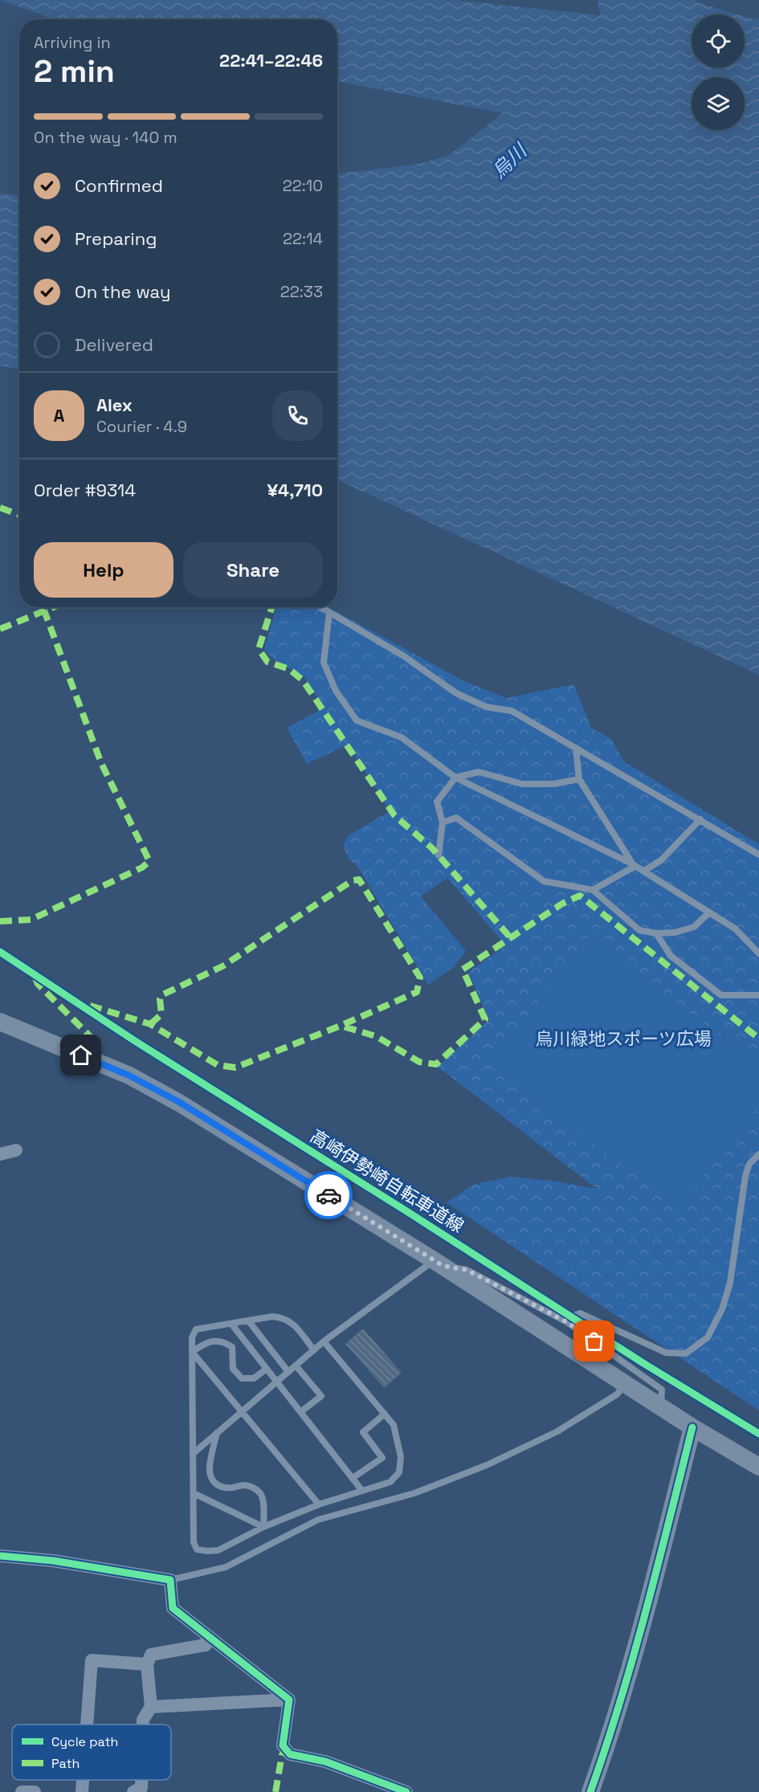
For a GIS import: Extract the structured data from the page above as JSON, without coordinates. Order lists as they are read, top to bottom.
{
  "streets": {
    "cycle path": ["高崎伊勢崎自転車道線"]
  },
  "water": ["烏川"],
  "parks": ["烏川緑地スポーツ広場"],
  "legend": ["Cycle path", "Path"],
  "page": {
    "heading": ["2 min", "Arriving in", "22:41–22:46"],
    "panel": [
      "Alex",
      "Courier · 4.9",
      "Order #9314",
      "¥4,710"
    ],
    "bar": "On the way · 140 m",
    "list": [
      ["Confirmed", "22:10"],
      ["Preparing", "22:14"],
      ["On the way", "22:33"],
      "Delivered"
    ],
    "round": "A",
    "buttons": ["Help", "Share"]
  }
}
